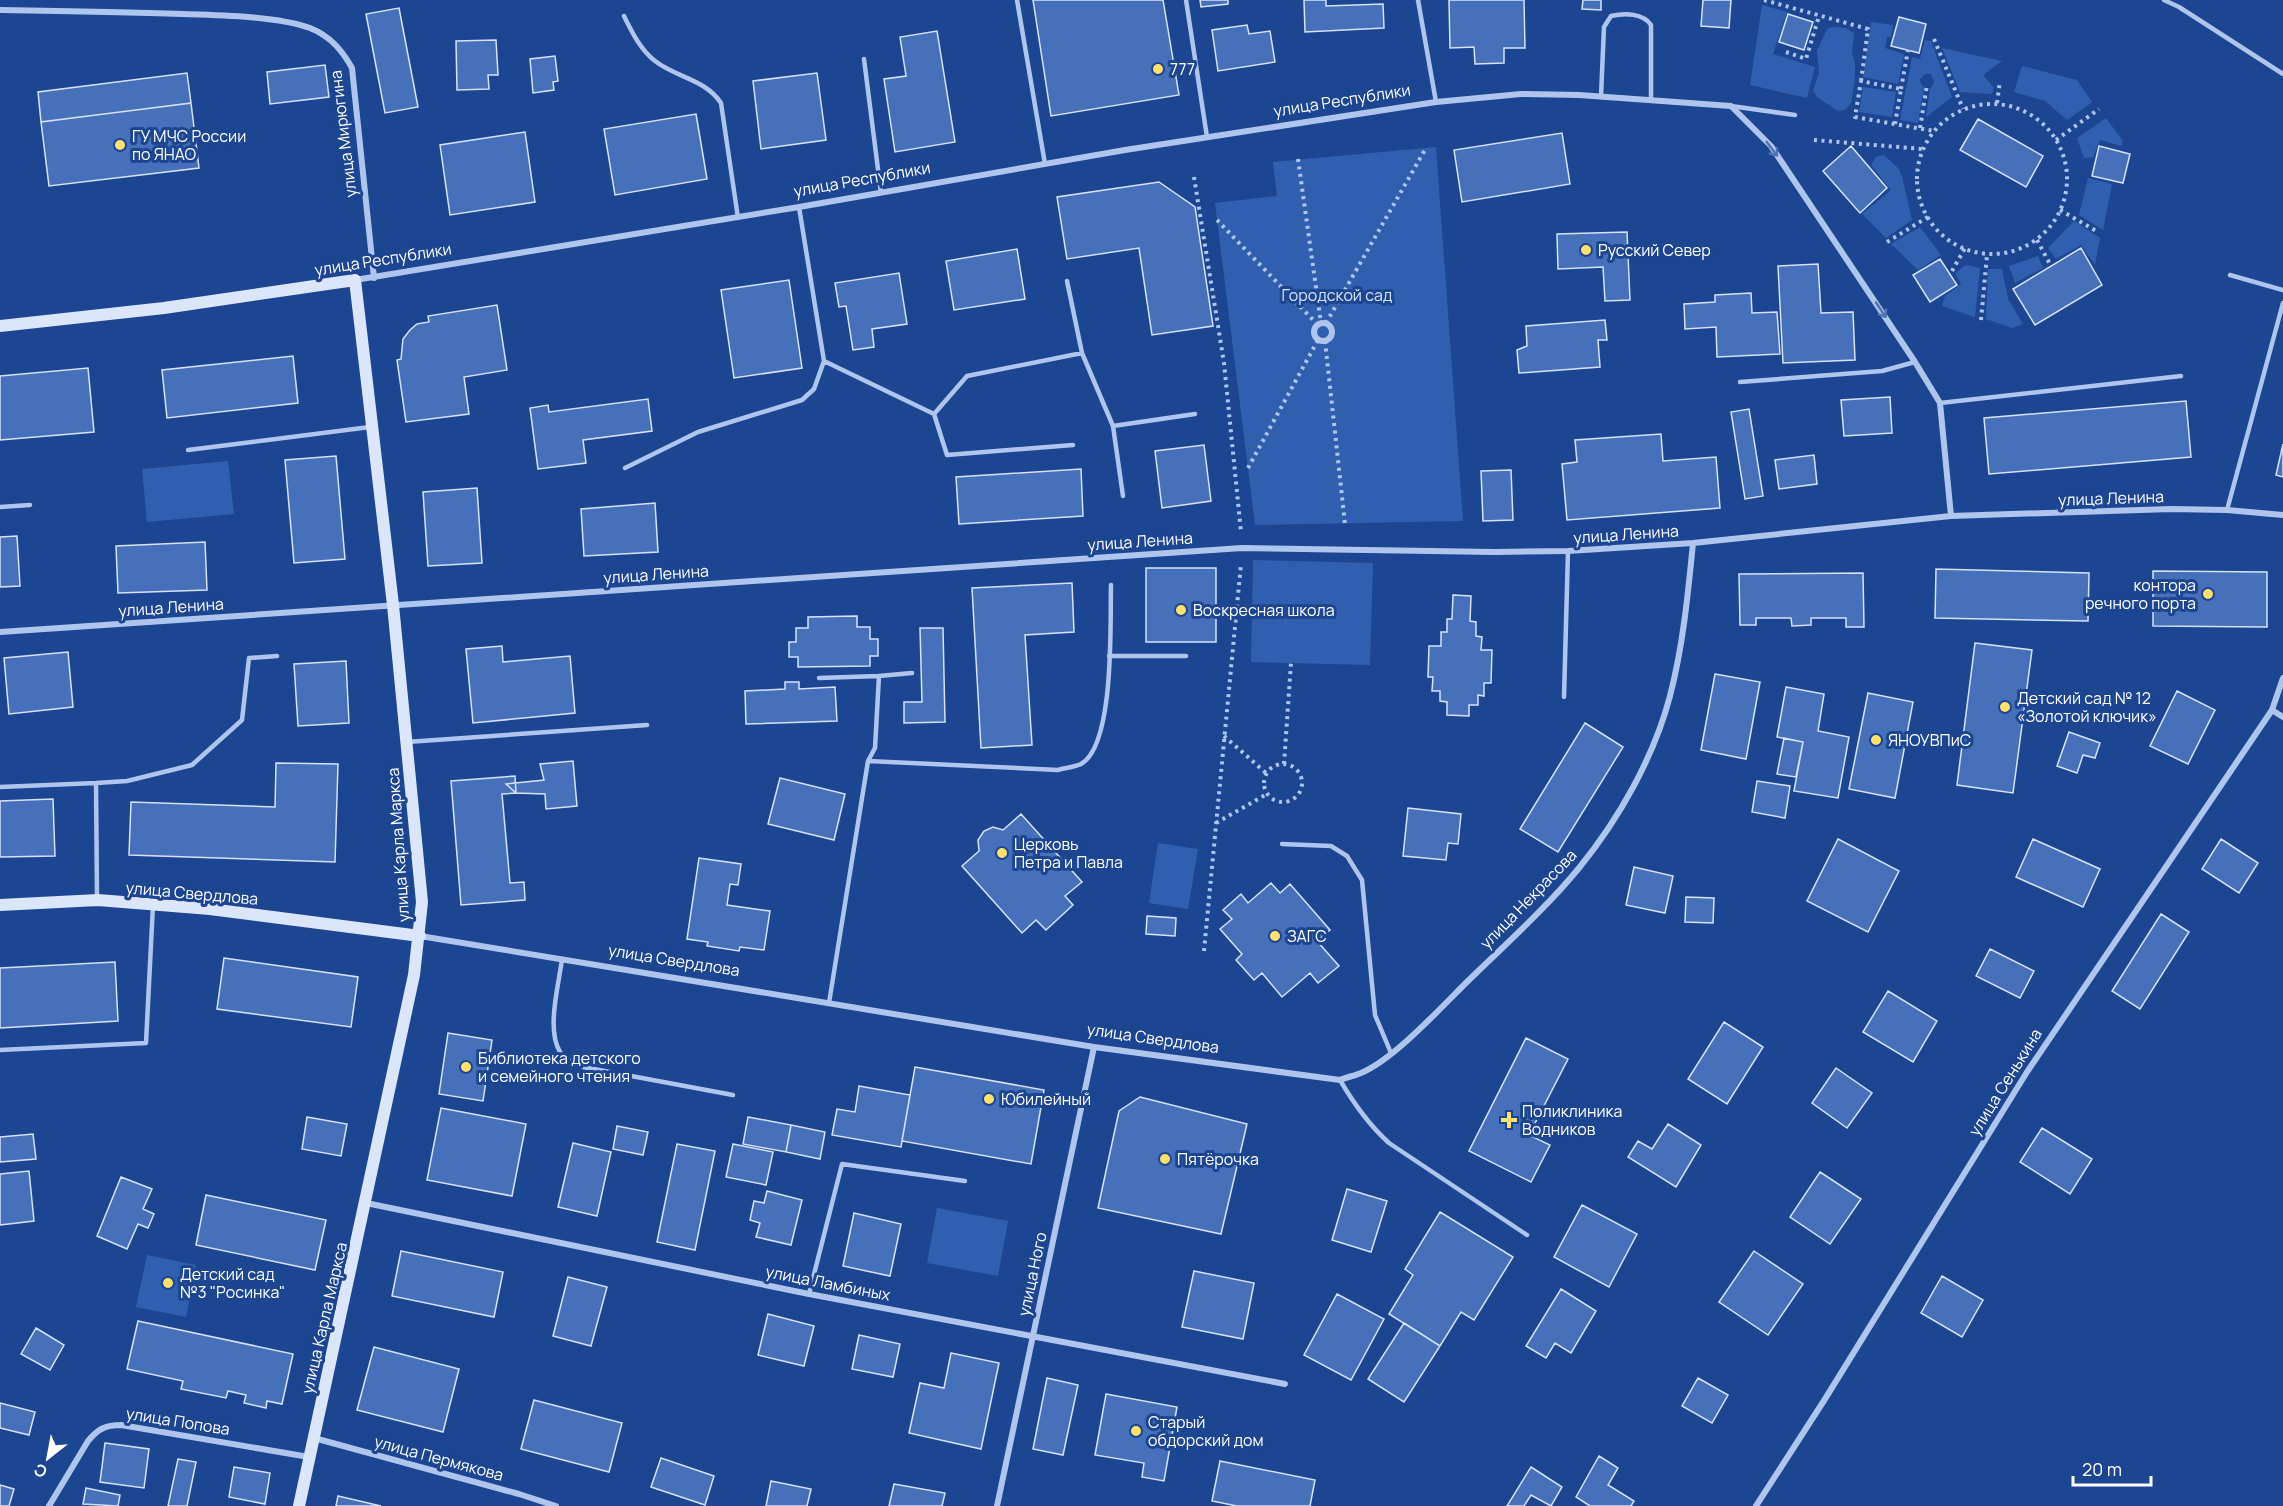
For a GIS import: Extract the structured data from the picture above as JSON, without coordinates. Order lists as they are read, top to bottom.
{
  "streets": {
    "street": [
      "улица Республики",
      "улица Мирюгина",
      "улица Ленина",
      "улица Карла Маркса",
      "улица Свердлова",
      "улица Некрасова",
      "улица Сенькина",
      "улица Ного",
      "улица Ламбиных",
      "улица Попова",
      "улица Пермякова"
    ]
  },
  "crossings": [
    ["улица Республики", "улица Мирюгина"],
    ["улица Республики", "улица Карла Маркса"],
    ["улица Ленина", "улица Карла Маркса"],
    ["улица Ленина", "улица Некрасова"],
    ["улица Карла Маркса", "улица Свердлова"],
    ["улица Карла Маркса", "улица Ламбиных"],
    ["улица Карла Маркса", "улица Попова"],
    ["улица Карла Маркса", "улица Пермякова"],
    ["улица Свердлова", "улица Некрасова"],
    ["улица Свердлова", "улица Ного"],
    ["улица Ного", "улица Ламбиных"]
  ],
  "parks": ["Городской сад"],
  "places": {
    "other": [
      "777",
      "ГУ МЧС России по ЯНАО",
      "Русский Север",
      "контора речного порта",
      "Воскресная школа",
      "Детский сад № 12 «Золотой ключик»",
      "ЯНОУВПиС",
      "Церковь Петра и Павла",
      "ЗАГС",
      "Библиотека детского и семейного чтения",
      "Юбилейный",
      "Пятёрочка",
      "Детский сад №3 \"Росинка\"",
      "Старый обдорский дом"
    ],
    "health": ["Поликлиника Водников"]
  },
  "scale_bar": "20 m",
  "north": "bottom left"
}
